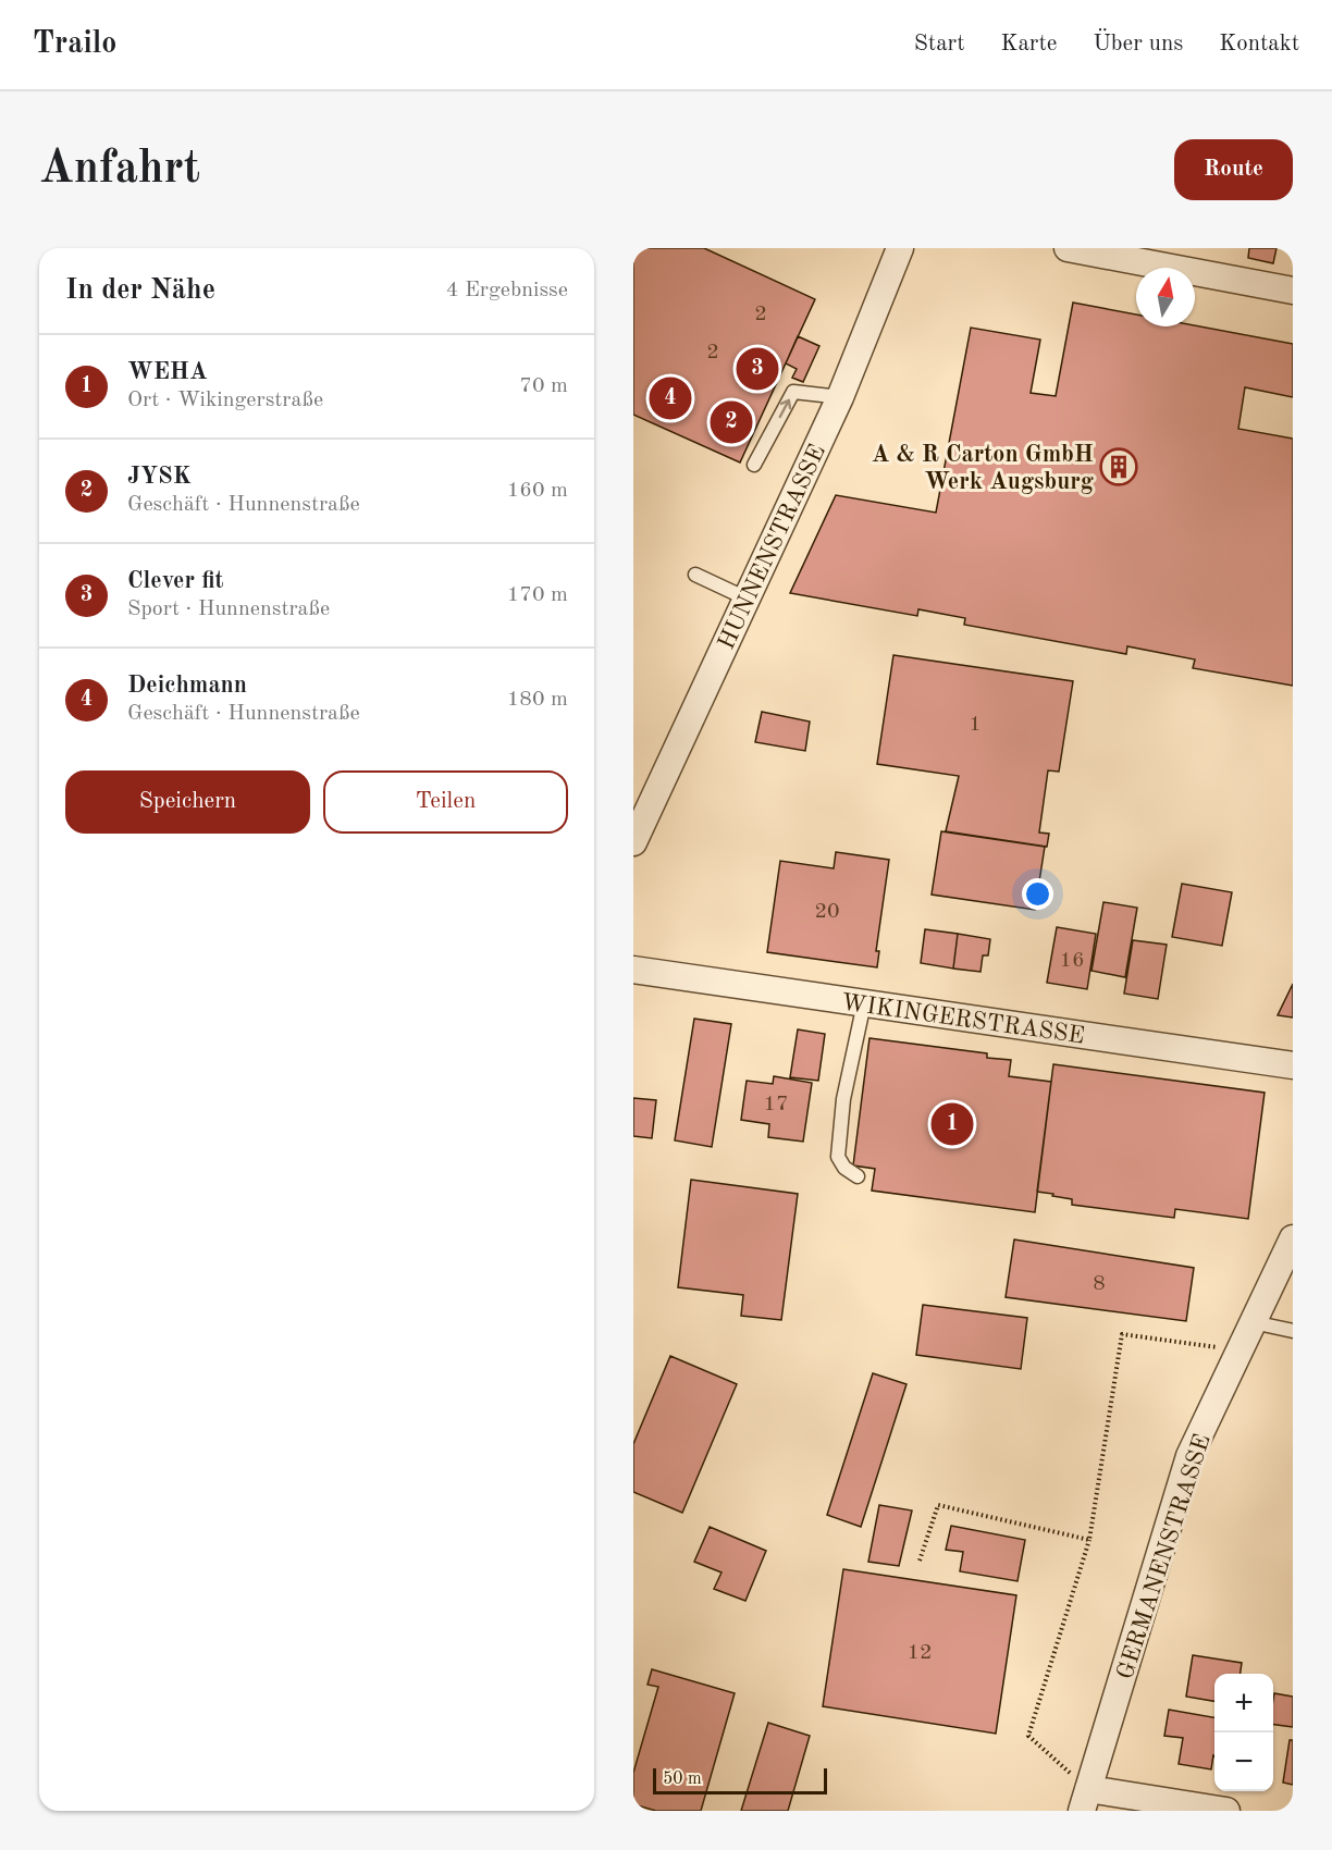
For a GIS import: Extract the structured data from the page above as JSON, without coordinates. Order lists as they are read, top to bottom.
{
  "streets": {
    "street": ["HUNNENSTRASSE", "WIKINGERSTRASSE", "GERMANENSTRASSE"]
  },
  "places": {
    "building": ["A & R Carton GmbH Werk Augsburg"]
  },
  "house_numbers": [
    "2",
    "2",
    "1",
    "20",
    "16",
    "17",
    "8",
    "12"
  ],
  "scale_bar": "50 m",
  "north": "top",
  "page": {
    "header": "Trailo",
    "nav": [
      "Start",
      "Karte",
      "Über uns",
      "Kontakt"
    ],
    "buttons": [
      "Route",
      ["Speichern", "Teilen"]
    ],
    "title": "Anfahrt",
    "heading": ["In der Nähe", "4 Ergebnisse"],
    "list": [
      {
        "mark": "1",
        "name": "WEHA",
        "note": "Ort · Wikingerstraße",
        "value": "70 m"
      },
      {
        "mark": "2",
        "name": "JYSK",
        "note": "Geschäft · Hunnenstraße",
        "value": "160 m"
      },
      {
        "mark": "3",
        "name": "Clever fit",
        "note": "Sport · Hunnenstraße",
        "value": "170 m"
      },
      {
        "mark": "4",
        "name": "Deichmann",
        "note": "Geschäft · Hunnenstraße",
        "value": "180 m"
      }
    ],
    "pins": [
      "3",
      "4",
      "2",
      "1"
    ],
    "map_buttons": ["+", "−"],
    "scale": "50 m"
  }
}
